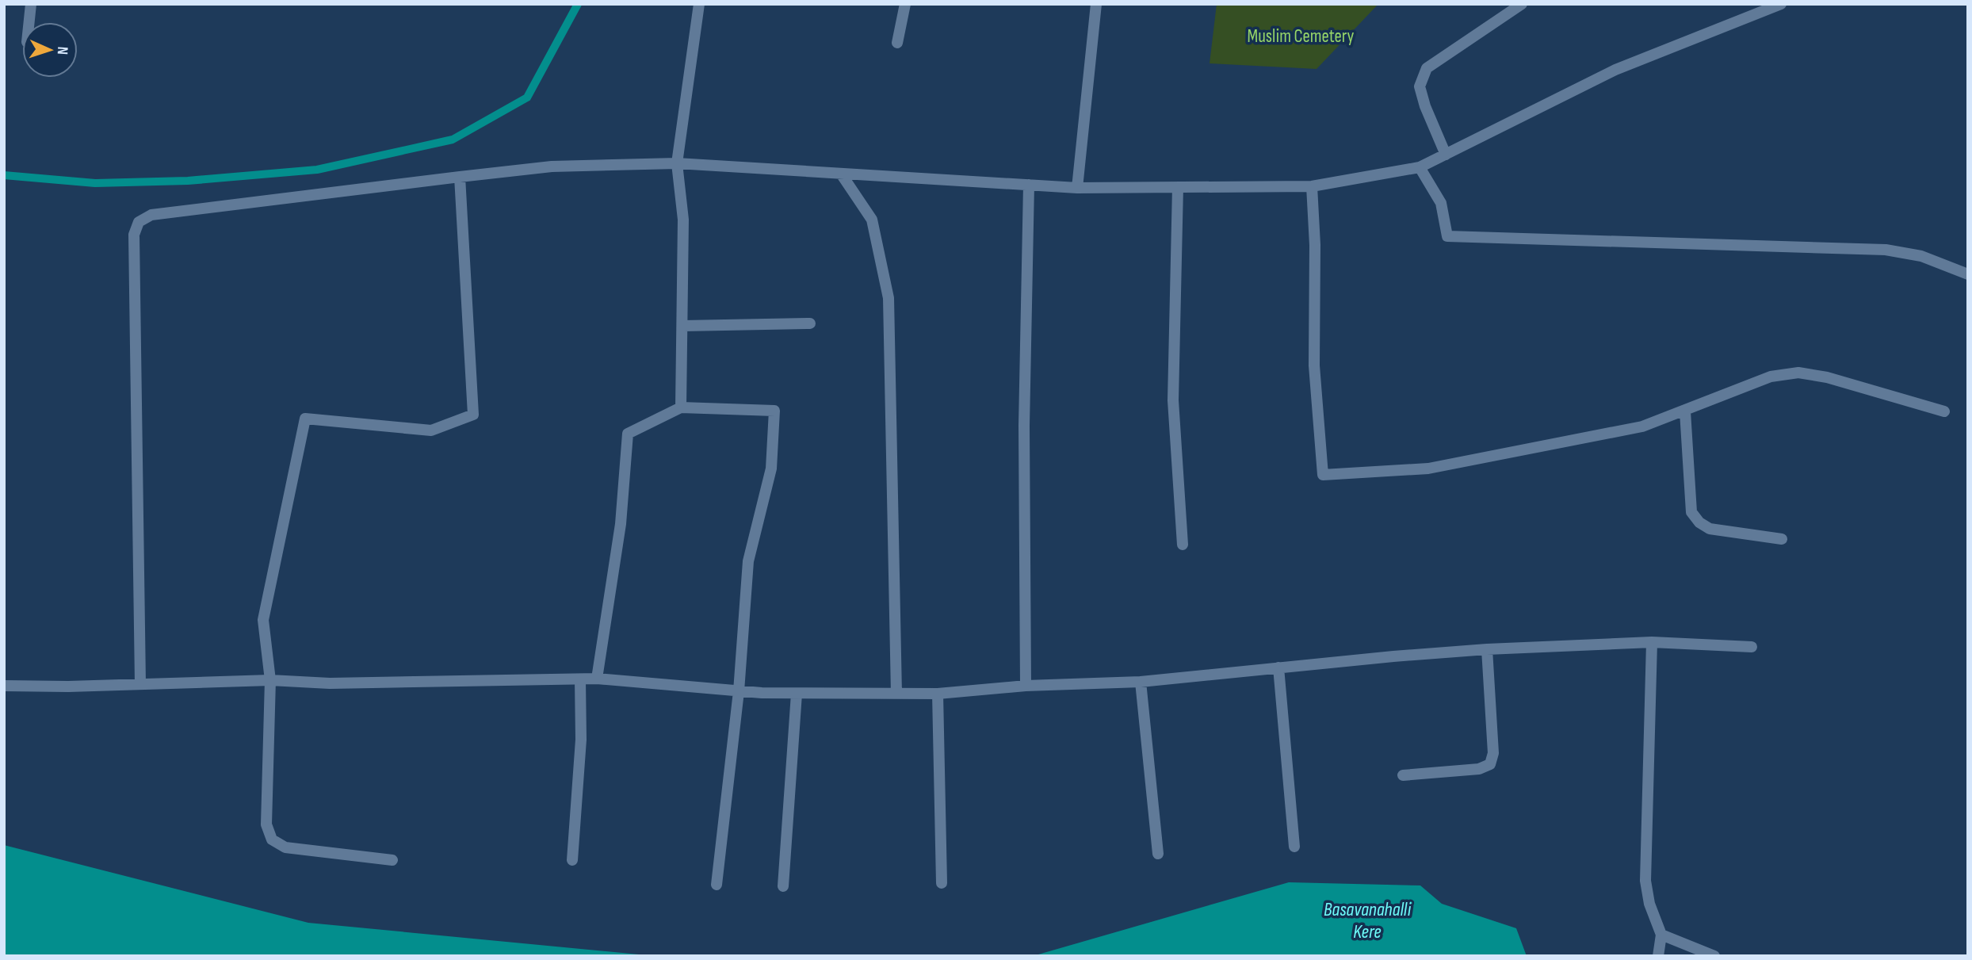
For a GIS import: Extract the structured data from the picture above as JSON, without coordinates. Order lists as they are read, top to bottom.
{
  "water": ["Basavanahalli Kere"],
  "parks": ["Muslim Cemetery"],
  "north": "right"
}
